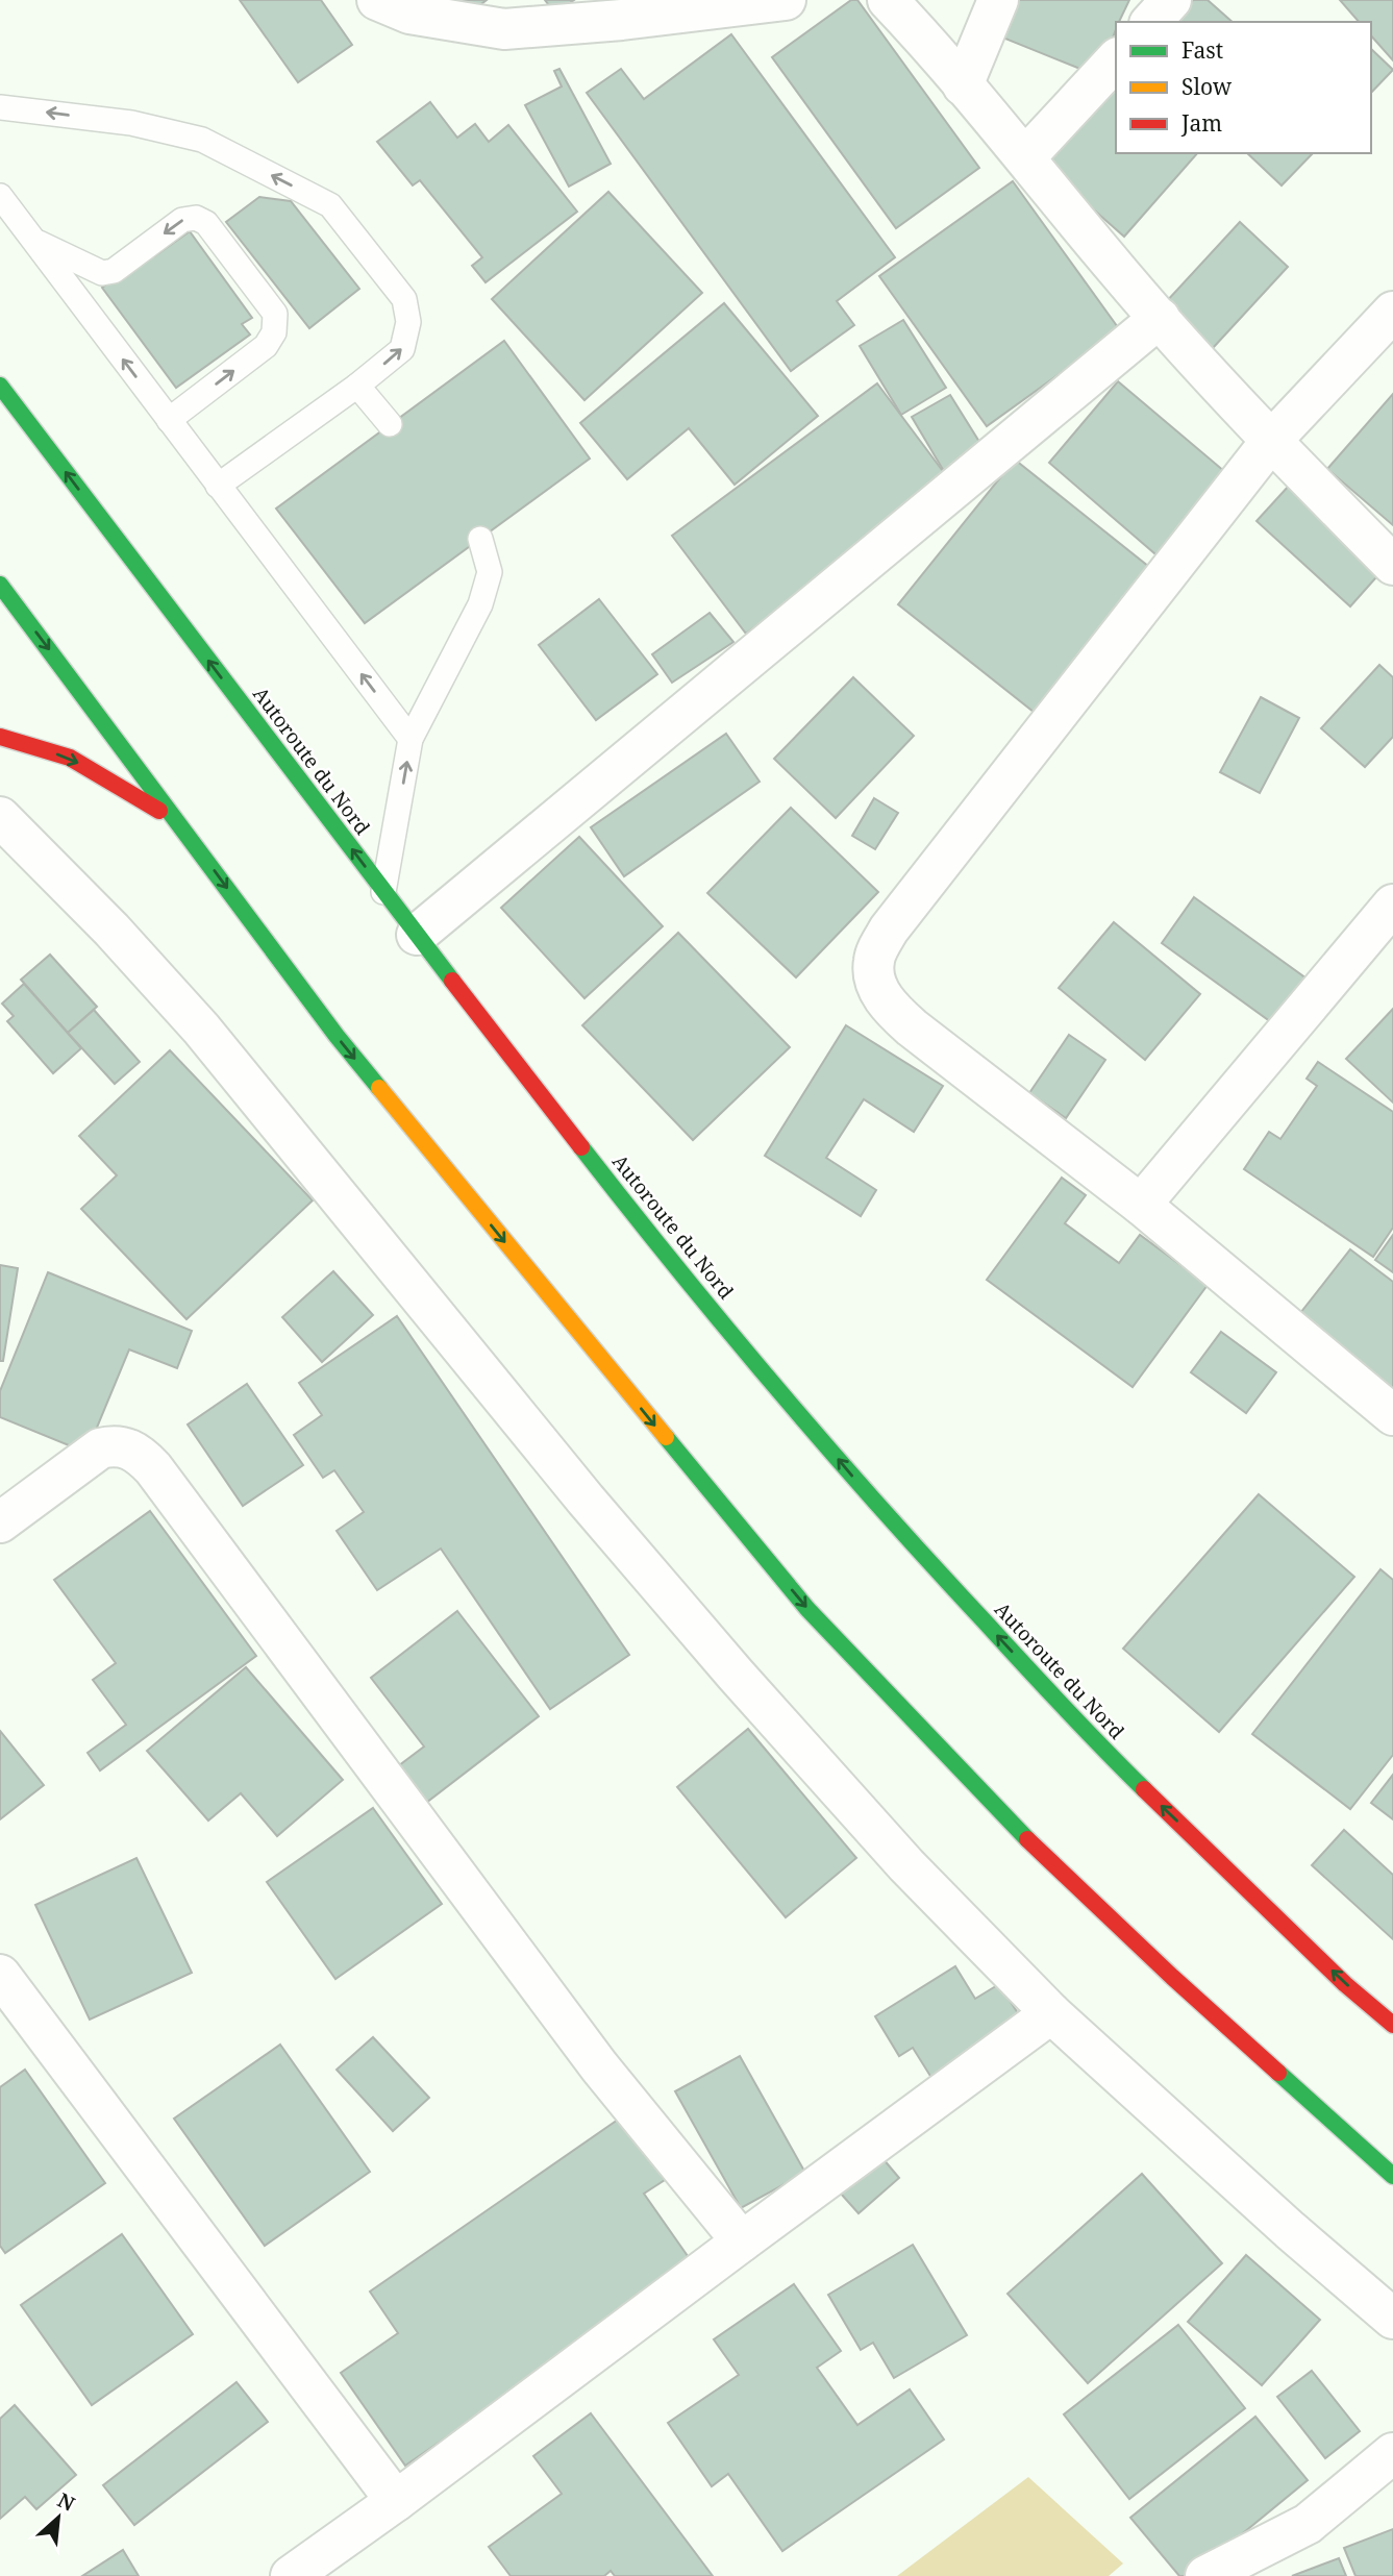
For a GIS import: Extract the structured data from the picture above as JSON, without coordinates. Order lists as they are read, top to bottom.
{
  "streets": {
    "highway": ["Autoroute du Nord"]
  },
  "legend": ["Fast", "Slow", "Jam"],
  "north": "top right"
}
